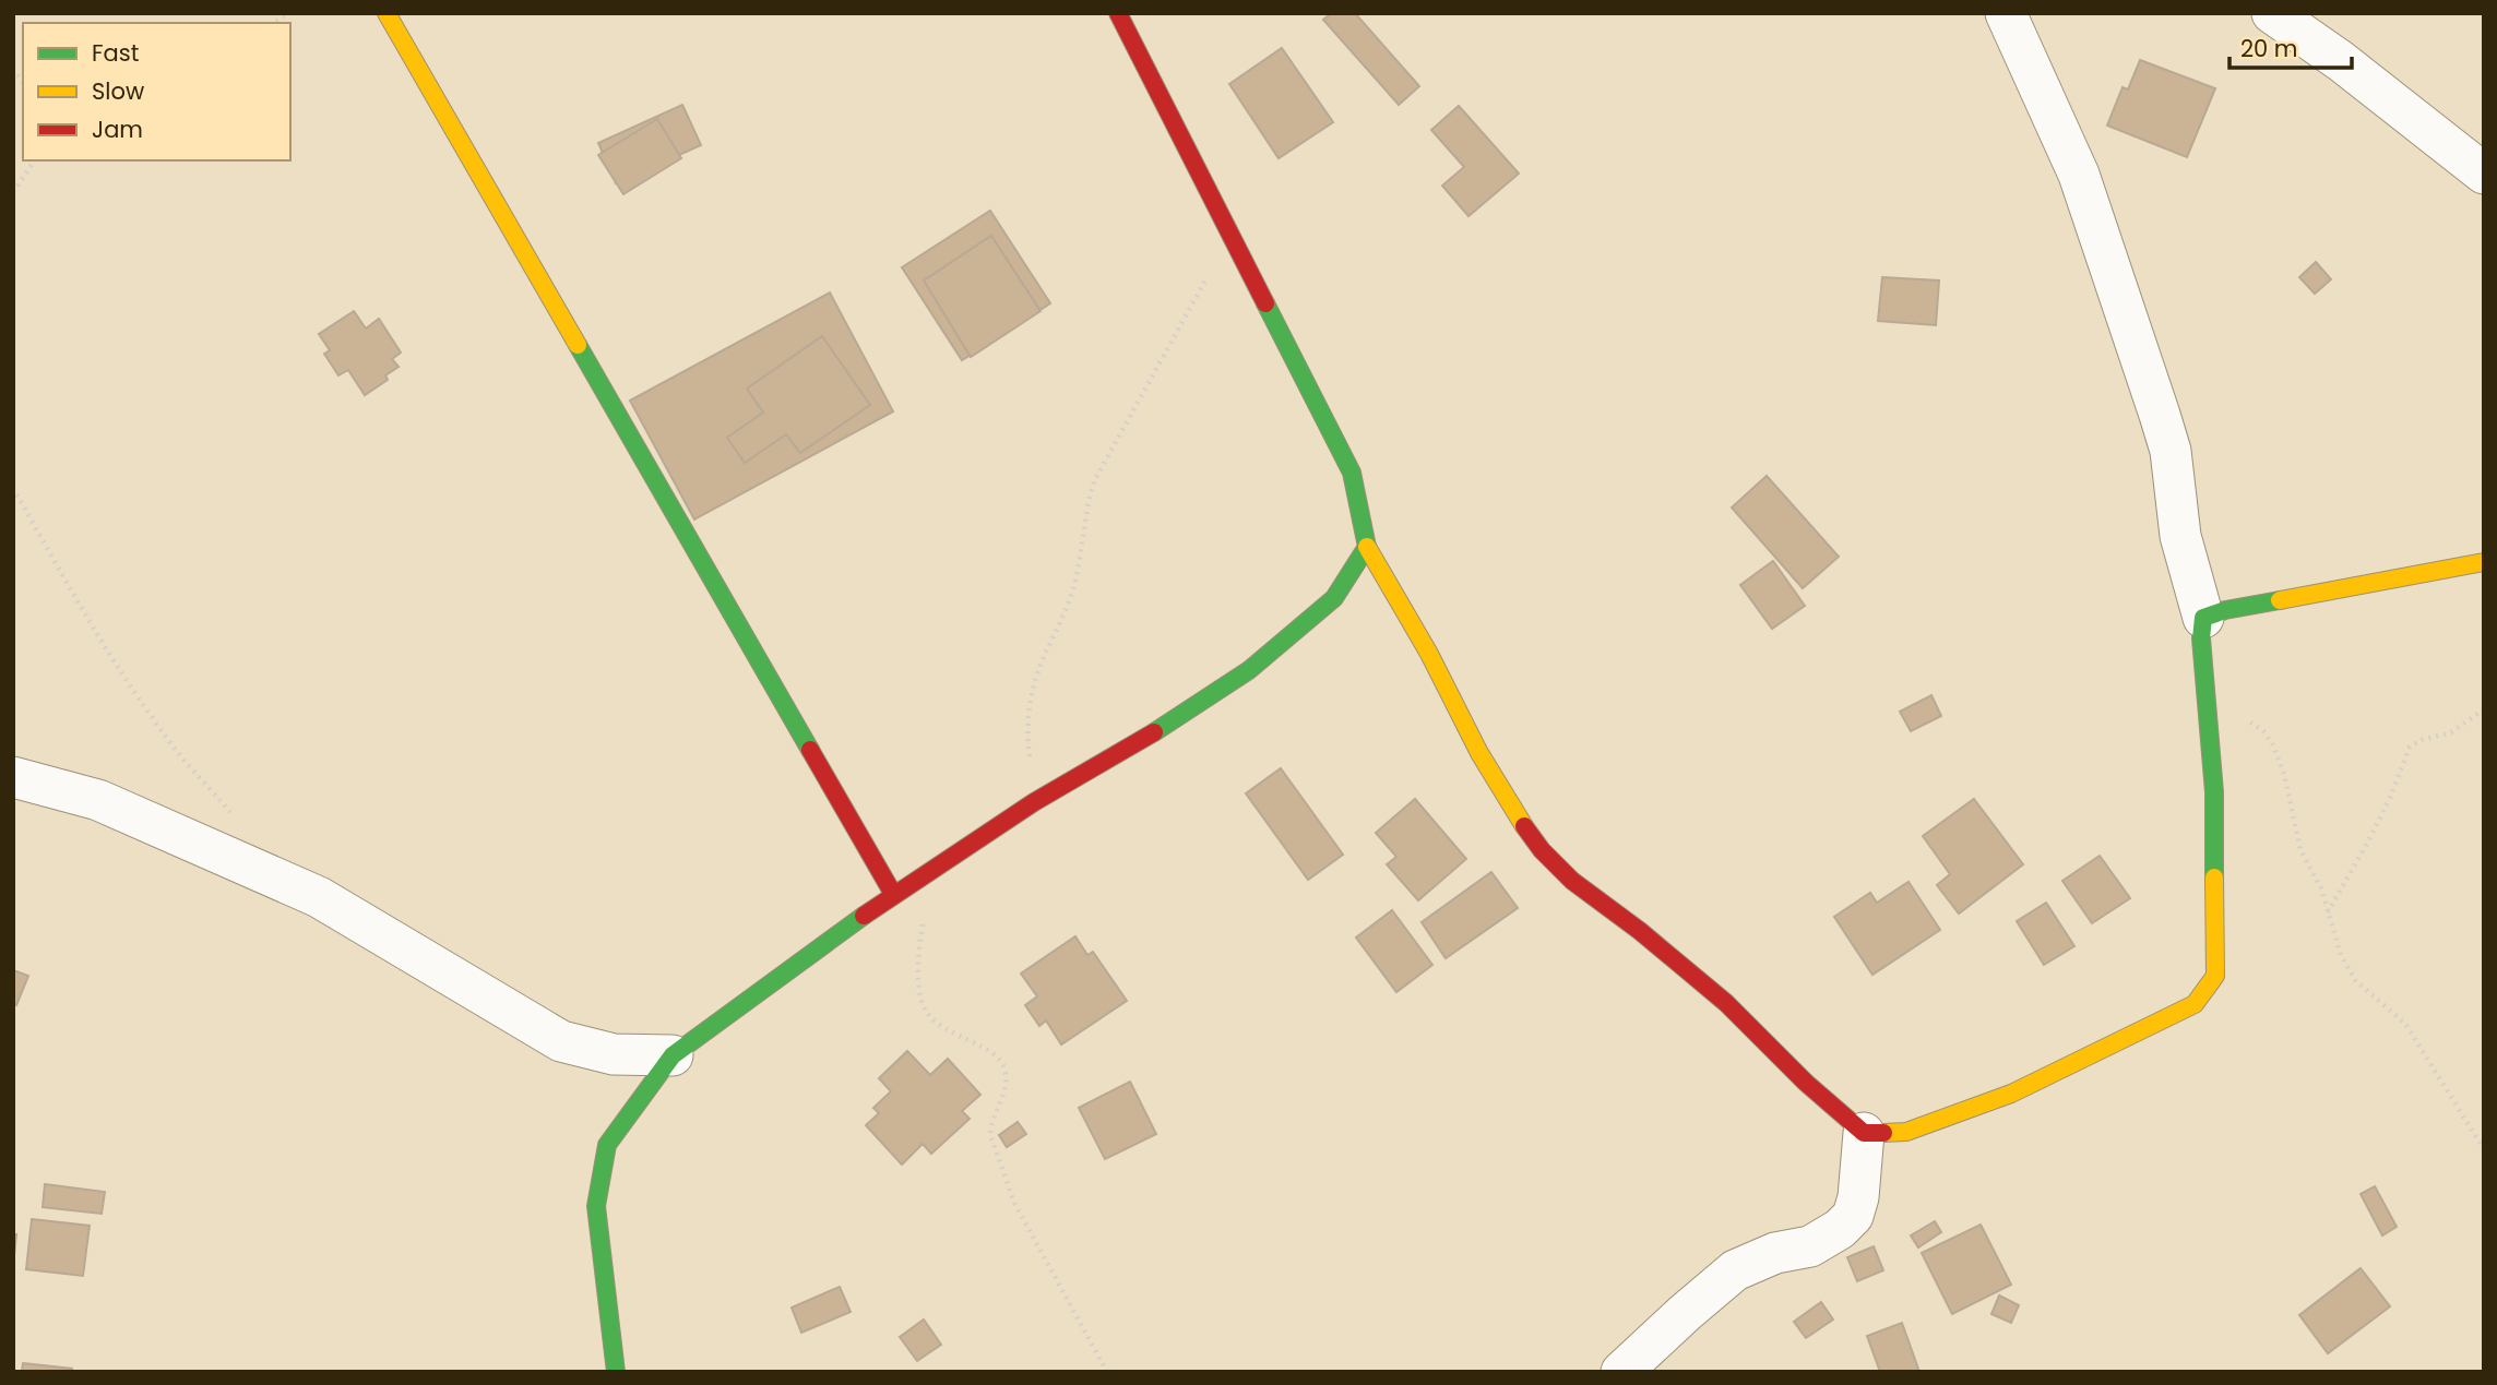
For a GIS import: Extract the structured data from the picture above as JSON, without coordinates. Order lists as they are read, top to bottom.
{
  "legend": ["Fast", "Slow", "Jam"],
  "scale_bar": "20 m"
}
